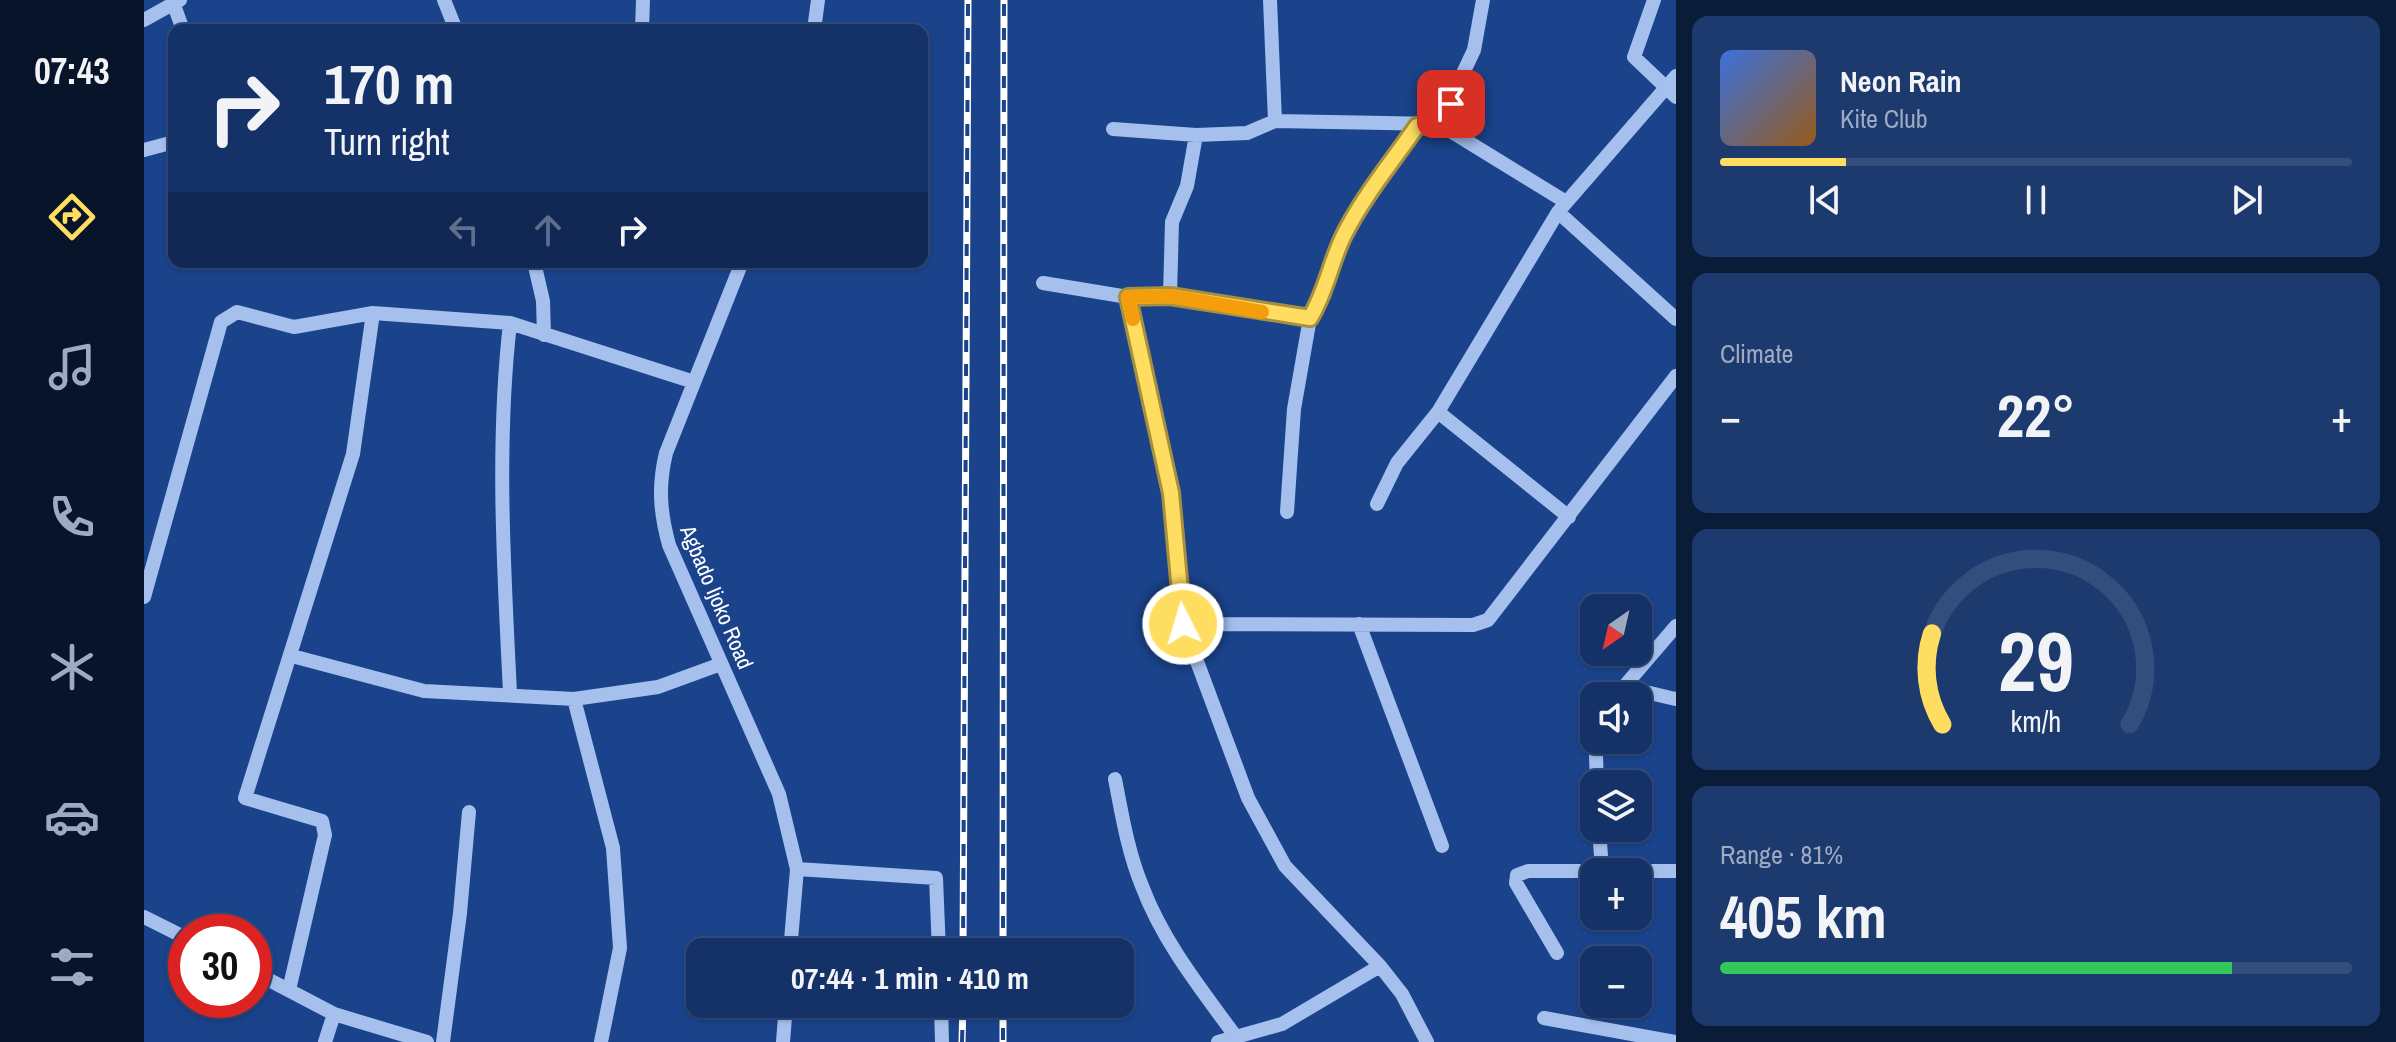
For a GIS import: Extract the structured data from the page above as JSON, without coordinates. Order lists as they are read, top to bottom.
{
  "streets": {
    "street": ["Agbado Ijoko Road"]
  },
  "north": "bottom left",
  "page": {
    "tabs": "07:43",
    "turn": ["170 m", "Turn right"],
    "song": ["Neon Rain", "Kite Club"],
    "tile": [
      "Climate",
      ["Range · 81%", "405 km"]
    ],
    "heat": ["−", "22°", "+"],
    "map_buttons": ["+", "−"],
    "limit": "30",
    "trip": "07:44 · 1 min · 410 m",
    "gauge": ["29", "km/h"]
  }
}
